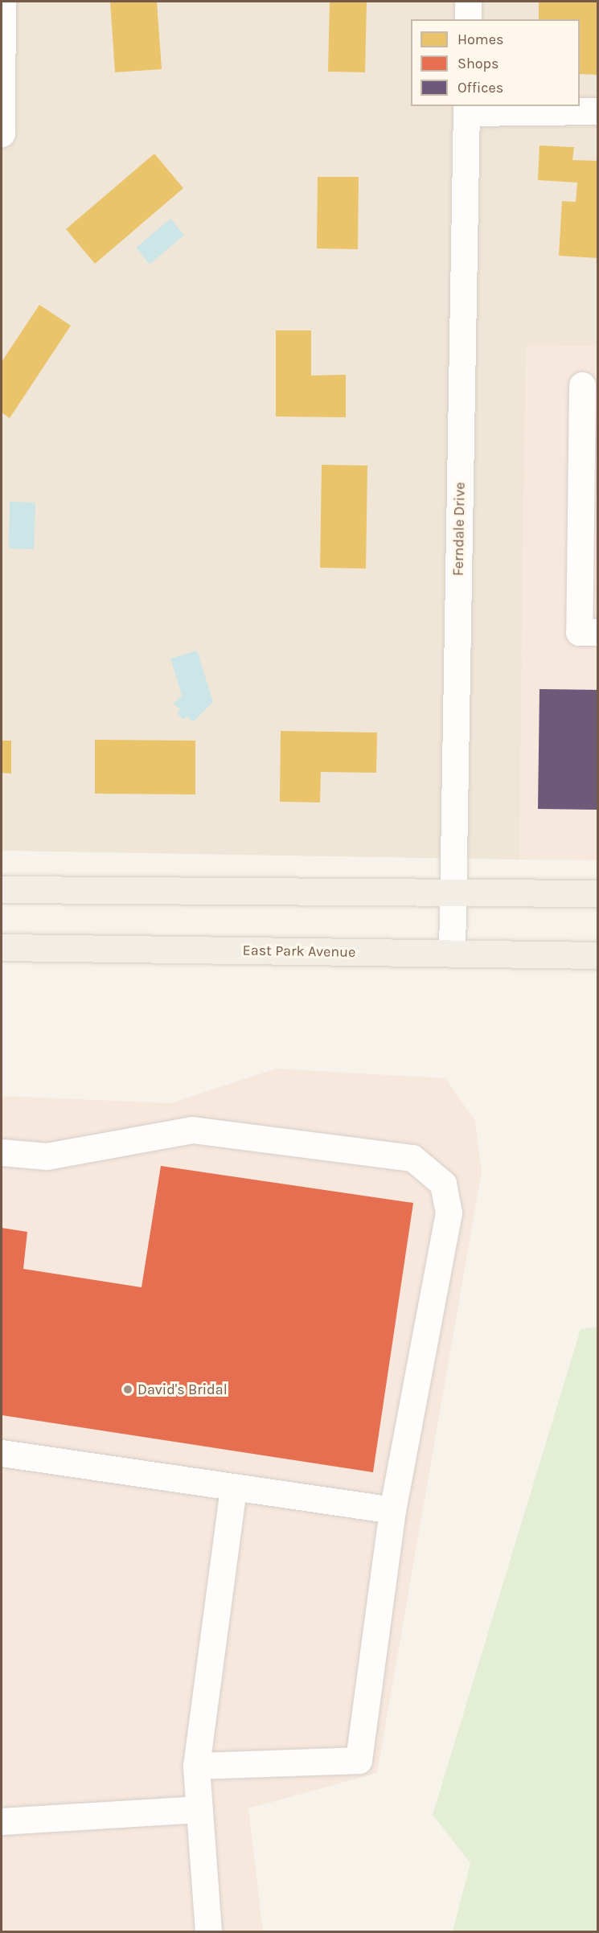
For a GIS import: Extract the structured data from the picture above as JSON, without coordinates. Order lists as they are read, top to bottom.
{
  "streets": {
    "main road": ["East Park Avenue"],
    "street": ["Ferndale Drive"]
  },
  "crossings": [
    ["Ferndale Drive", "East Park Avenue"]
  ],
  "places": ["David's Bridal"],
  "legend": ["Homes", "Shops", "Offices"]
}
